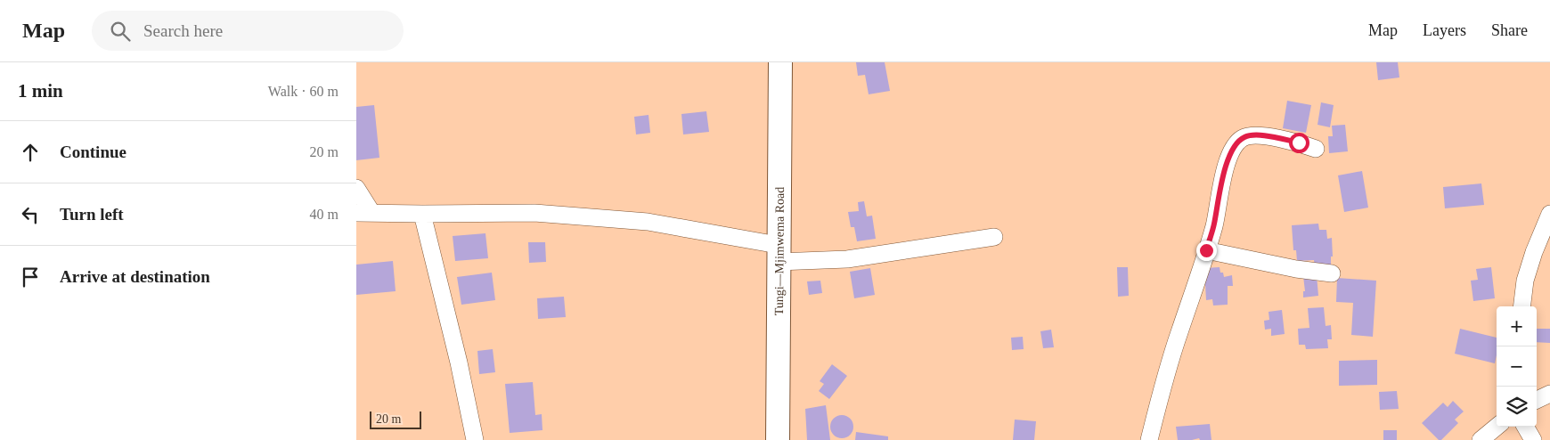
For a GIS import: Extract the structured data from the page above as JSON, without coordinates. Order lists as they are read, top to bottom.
{
  "streets": {
    "street": ["Tungi—Mjimwema Road"]
  },
  "scale_bar": "20 m",
  "page": {
    "header": "Map",
    "search": "Search here",
    "nav": ["Map", "Layers", "Share"],
    "heading": ["1 min", "Walk · 60 m"],
    "list": [
      ["Continue", "20 m"],
      ["Turn left", "40 m"],
      "Arrive at destination"
    ],
    "map_buttons": ["+", "−"],
    "scale": "20 m"
  }
}
